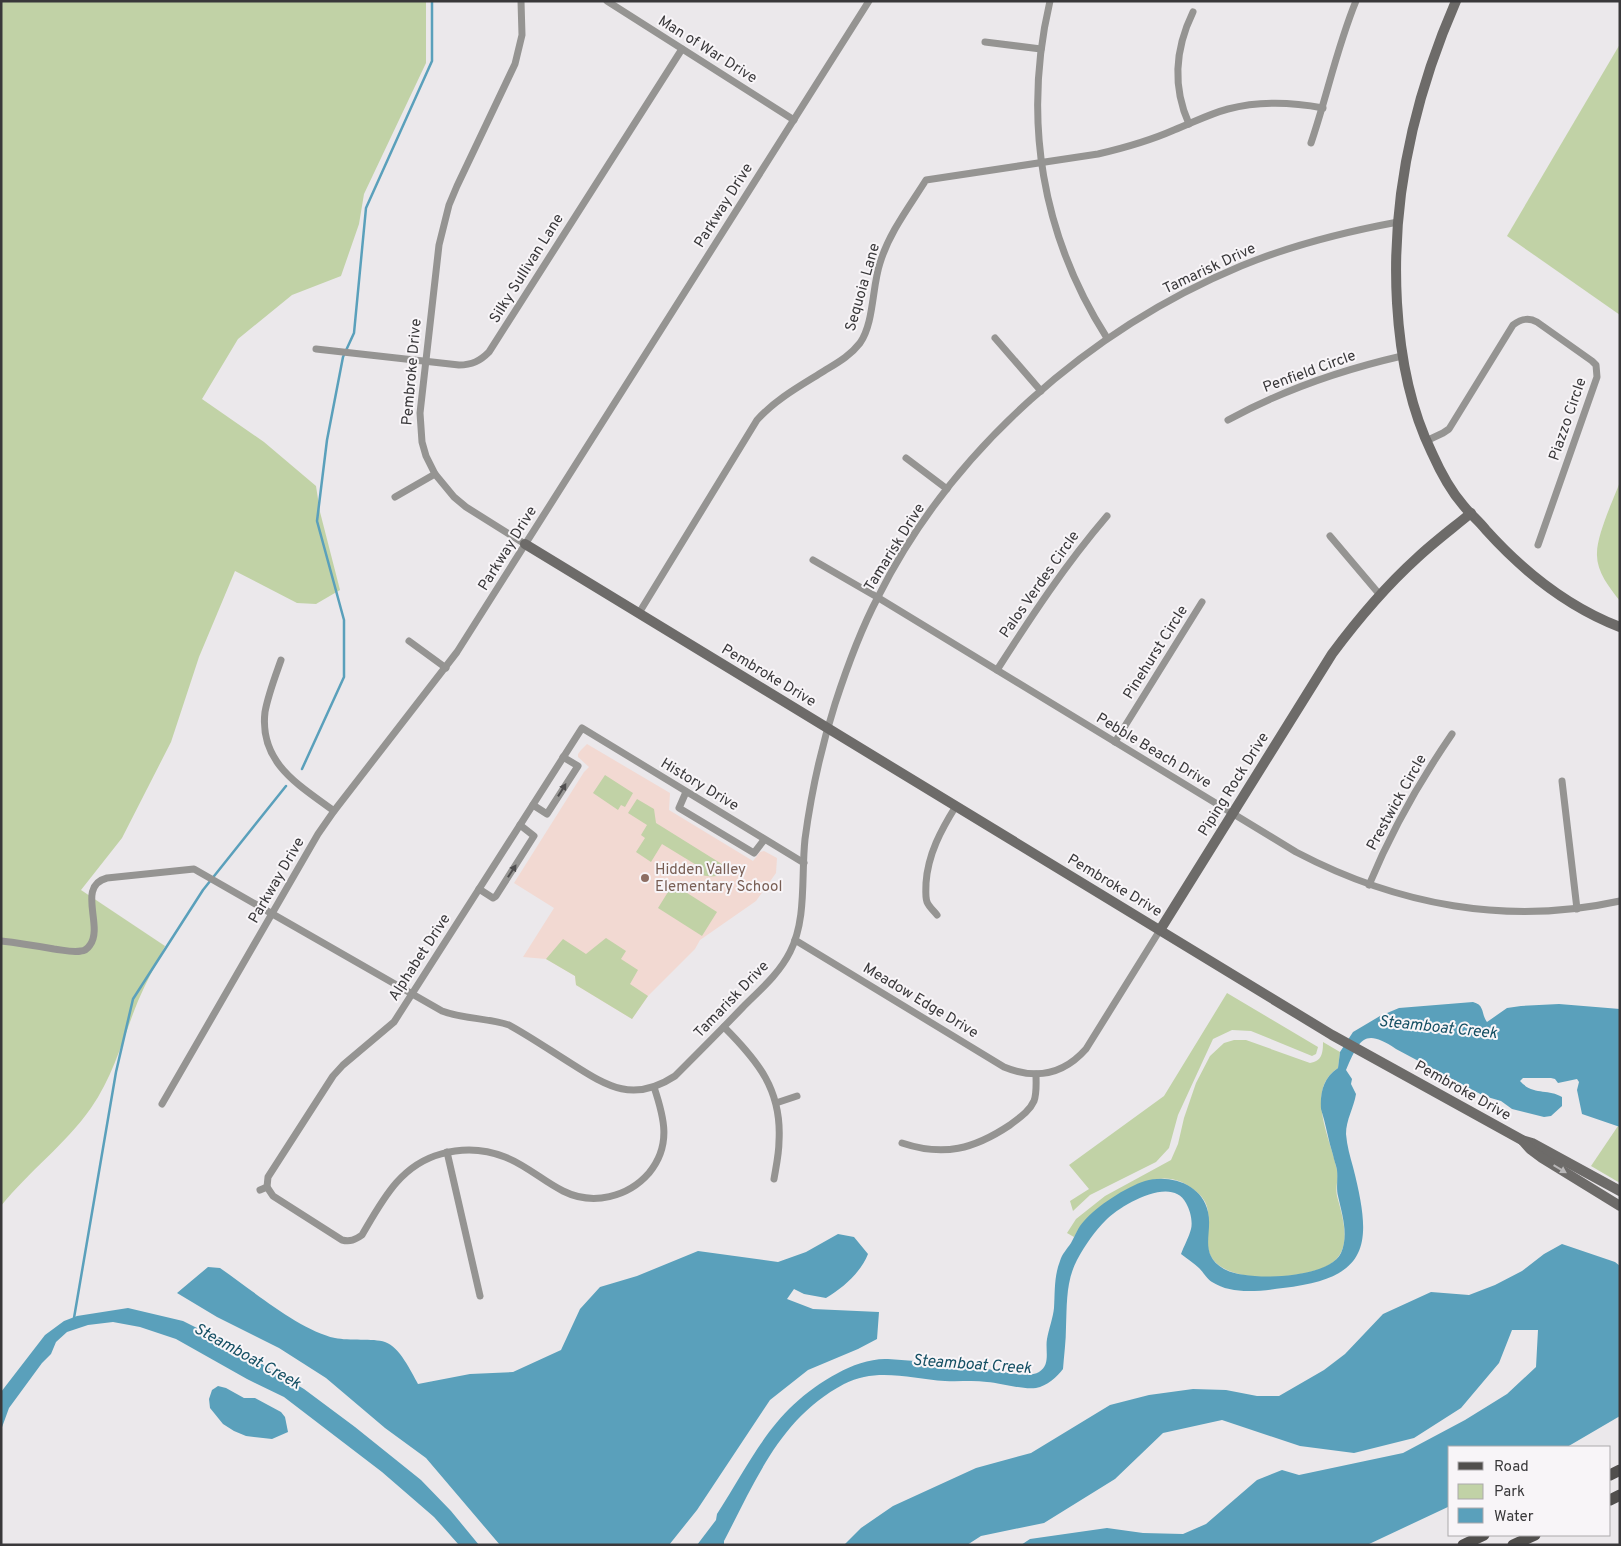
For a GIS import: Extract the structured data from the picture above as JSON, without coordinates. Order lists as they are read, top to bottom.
{
  "streets": {
    "street": [
      "Man of War Drive",
      "Parkway Drive",
      "Silky Sullivan Lane",
      "Tamarisk Drive",
      "Sequoia Lane",
      "Penfield Circle",
      "Pembroke Drive",
      "Piazzo Circle",
      "Palos Verdes Circle",
      "Pinehurst Circle",
      "Pebble Beach Drive",
      "History Drive",
      "Piping Rock Drive",
      "Prestwick Circle",
      "Alphabet Drive",
      "Meadow Edge Drive"
    ]
  },
  "crossings": [
    ["Man of War Drive", "Parkway Drive"],
    ["Man of War Drive", "Silky Sullivan Lane"],
    ["Parkway Drive", "Pembroke Drive"],
    ["Silky Sullivan Lane", "Pembroke Drive"],
    ["Tamarisk Drive", "Pembroke Drive"],
    ["Tamarisk Drive", "Pebble Beach Drive"],
    ["Tamarisk Drive", "History Drive"],
    ["Tamarisk Drive", "Meadow Edge Drive"],
    ["Sequoia Lane", "Pembroke Drive"],
    ["Pembroke Drive", "Piping Rock Drive"],
    ["Palos Verdes Circle", "Pebble Beach Drive"],
    ["Pinehurst Circle", "Pebble Beach Drive"],
    ["Pebble Beach Drive", "Piping Rock Drive"],
    ["Pebble Beach Drive", "Prestwick Circle"],
    ["History Drive", "Alphabet Drive"],
    ["Piping Rock Drive", "Meadow Edge Drive"]
  ],
  "water": ["Steamboat Creek"],
  "places": ["Hidden Valley Elementary School"],
  "legend": ["Road", "Park", "Water"]
}
